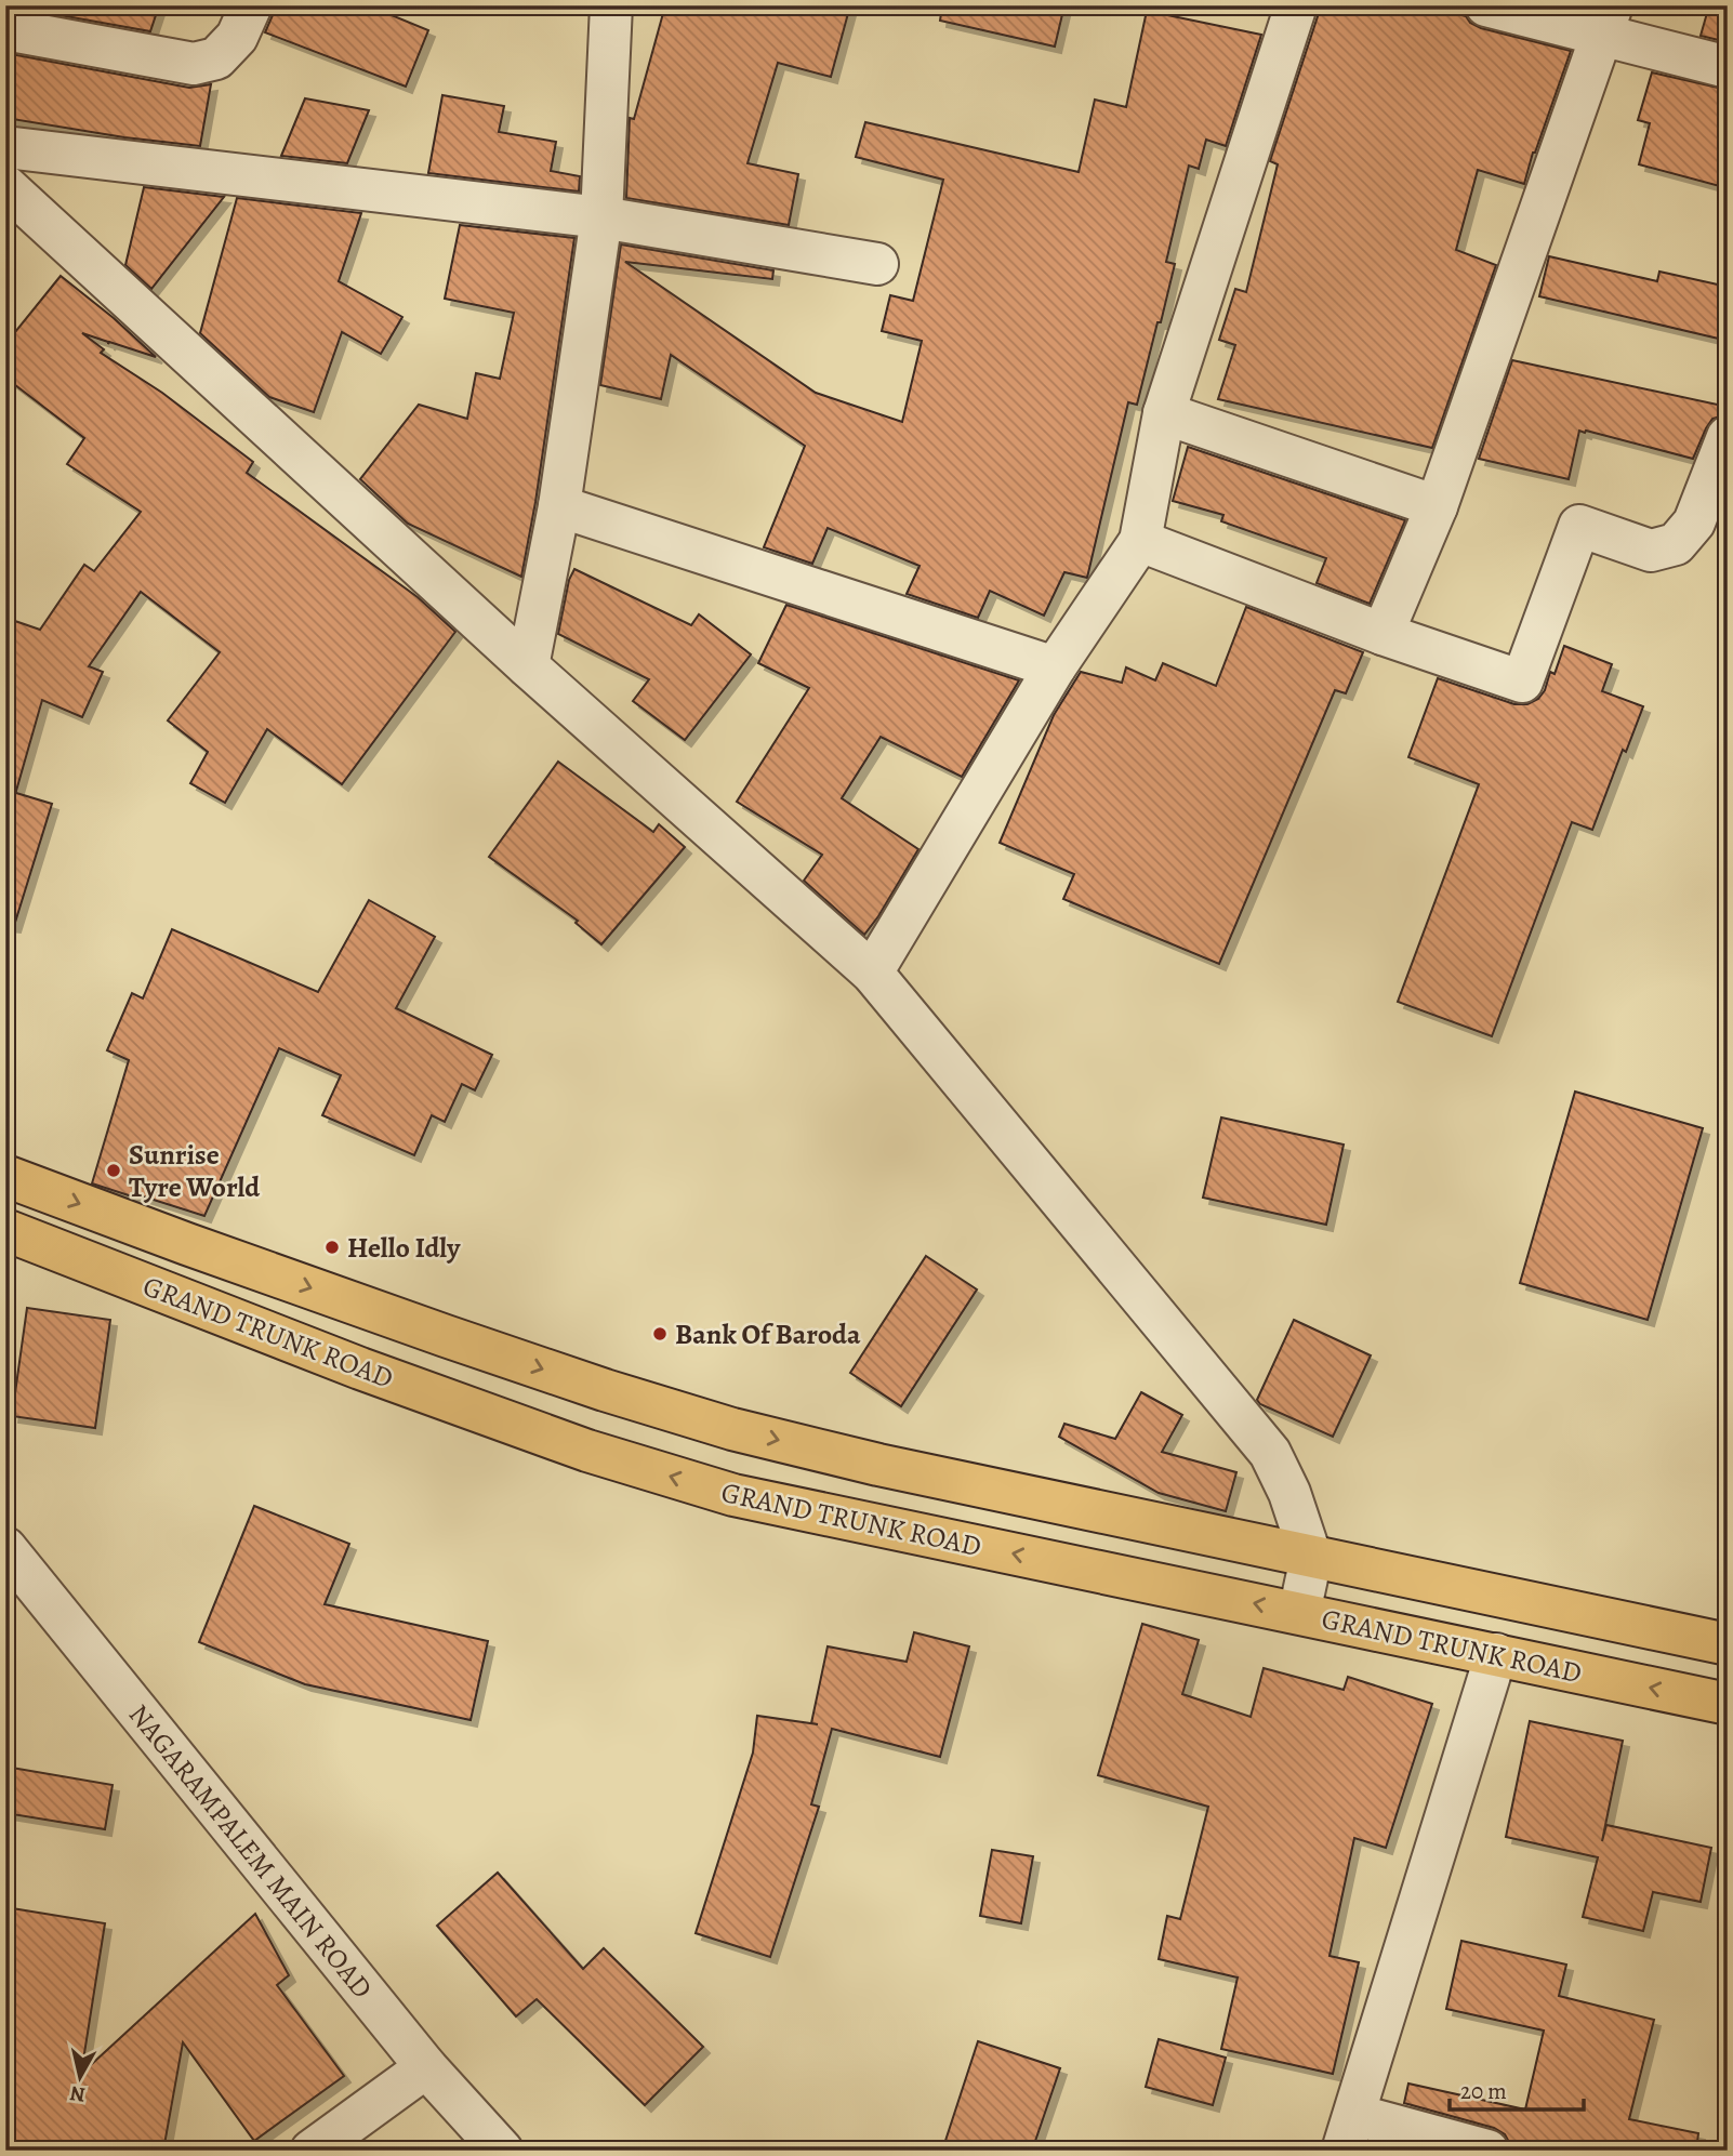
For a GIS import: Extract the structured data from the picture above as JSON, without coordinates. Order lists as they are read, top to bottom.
{
  "streets": {
    "main road": ["GRAND TRUNK ROAD"],
    "street": ["NAGARAMPALEM MAIN ROAD"]
  },
  "places": ["Sunrise Tyre World", "Hello Idly", "Bank Of Baroda"],
  "scale_bar": "20 m",
  "north": "bottom"
}
